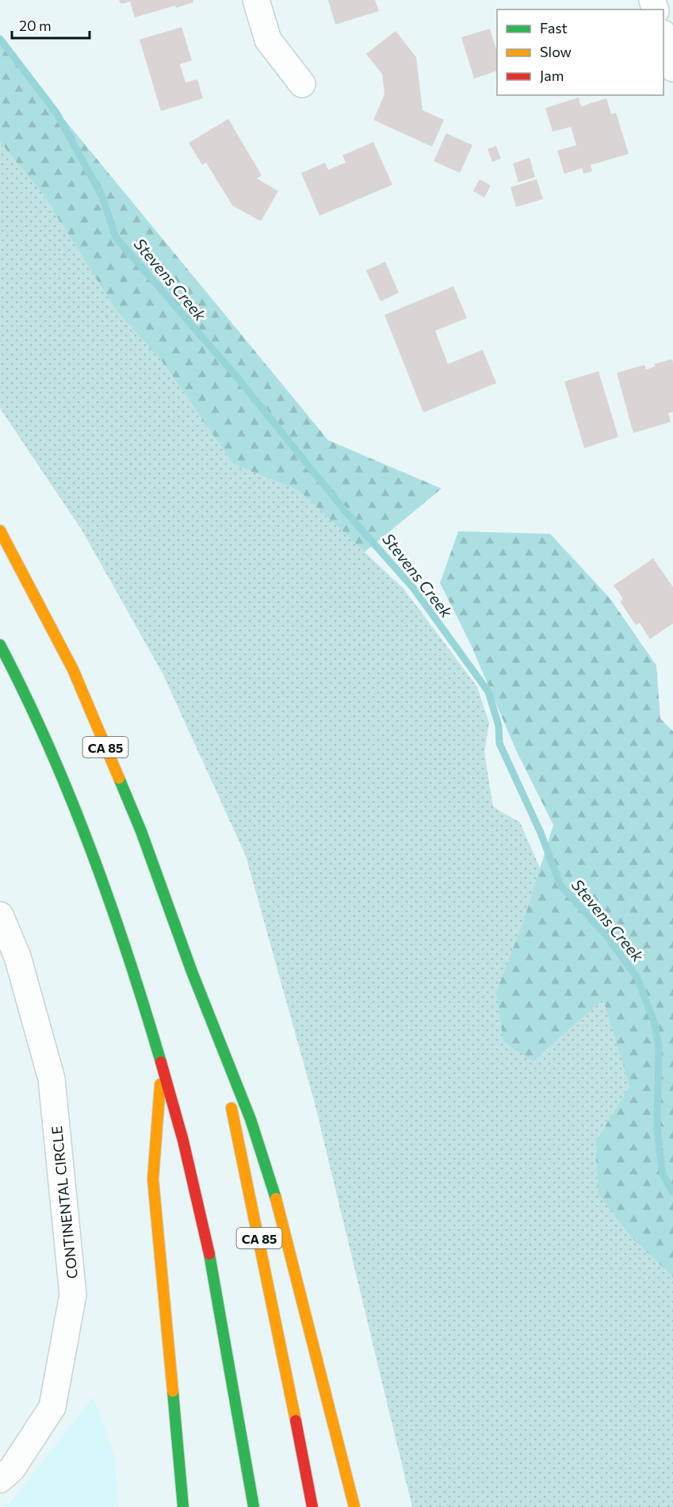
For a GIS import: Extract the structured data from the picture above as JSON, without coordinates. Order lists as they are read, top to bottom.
{
  "streets": {
    "highway": ["CA 85"],
    "street": ["CONTINENTAL CIRCLE"]
  },
  "water": ["Stevens Creek"],
  "legend": ["Fast", "Slow", "Jam"],
  "scale_bar": "20 m"
}
